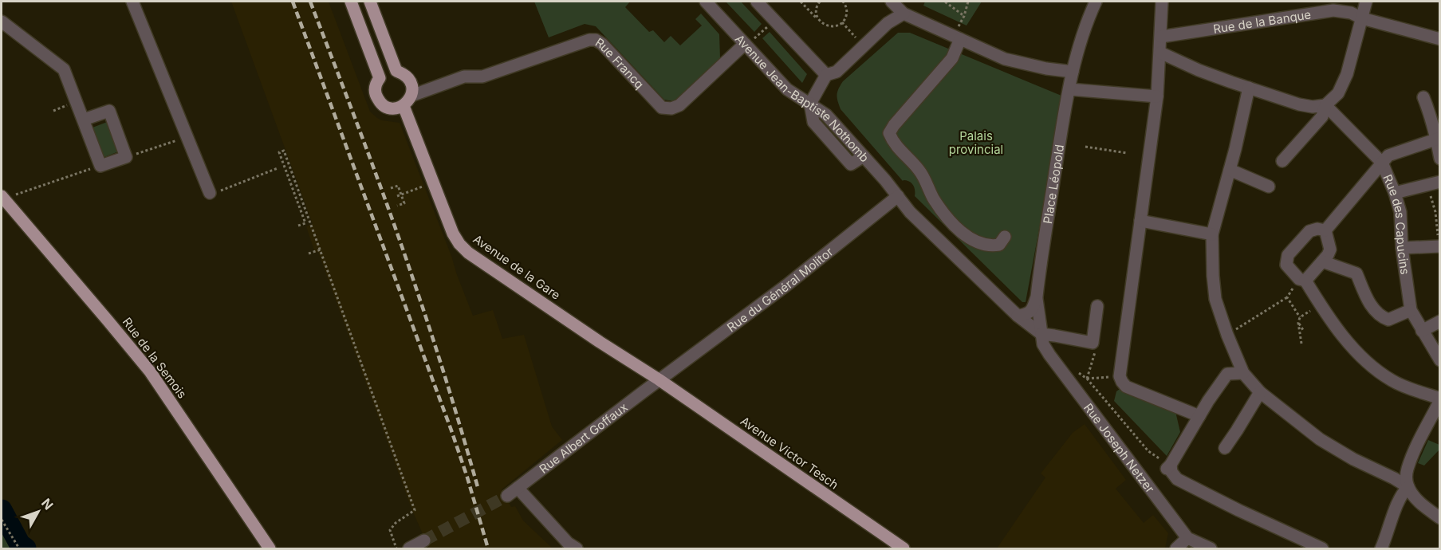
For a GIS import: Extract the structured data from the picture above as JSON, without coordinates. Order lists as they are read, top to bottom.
{
  "streets": {
    "main road": ["Avenue de la Gare", "Rue de la Semois", "Avenue Victor Tesch"],
    "street": [
      "Rue de la Banque",
      "Rue Francq",
      "Avenue Jean-Baptiste Nothomb",
      "Place Léopold",
      "Rue des Capucins",
      "Rue du Général Molitor",
      "Rue Albert Goffaux",
      "Rue Joseph Netzer"
    ]
  },
  "crossings": [
    ["Rue Francq", "Avenue Jean-Baptiste Nothomb"],
    ["Rue Francq", "Avenue de la Gare"],
    ["Avenue Jean-Baptiste Nothomb", "Rue du Général Molitor"],
    ["Place Léopold", "Rue Joseph Netzer"],
    ["Avenue de la Gare", "Rue du Général Molitor"],
    ["Avenue de la Gare", "Rue Albert Goffaux"],
    ["Avenue de la Gare", "Avenue Victor Tesch"],
    ["Rue du Général Molitor", "Rue Albert Goffaux"],
    ["Rue du Général Molitor", "Avenue Victor Tesch"],
    ["Rue Albert Goffaux", "Avenue Victor Tesch"]
  ],
  "parks": ["Palais provincial"],
  "north": "top right"
}
